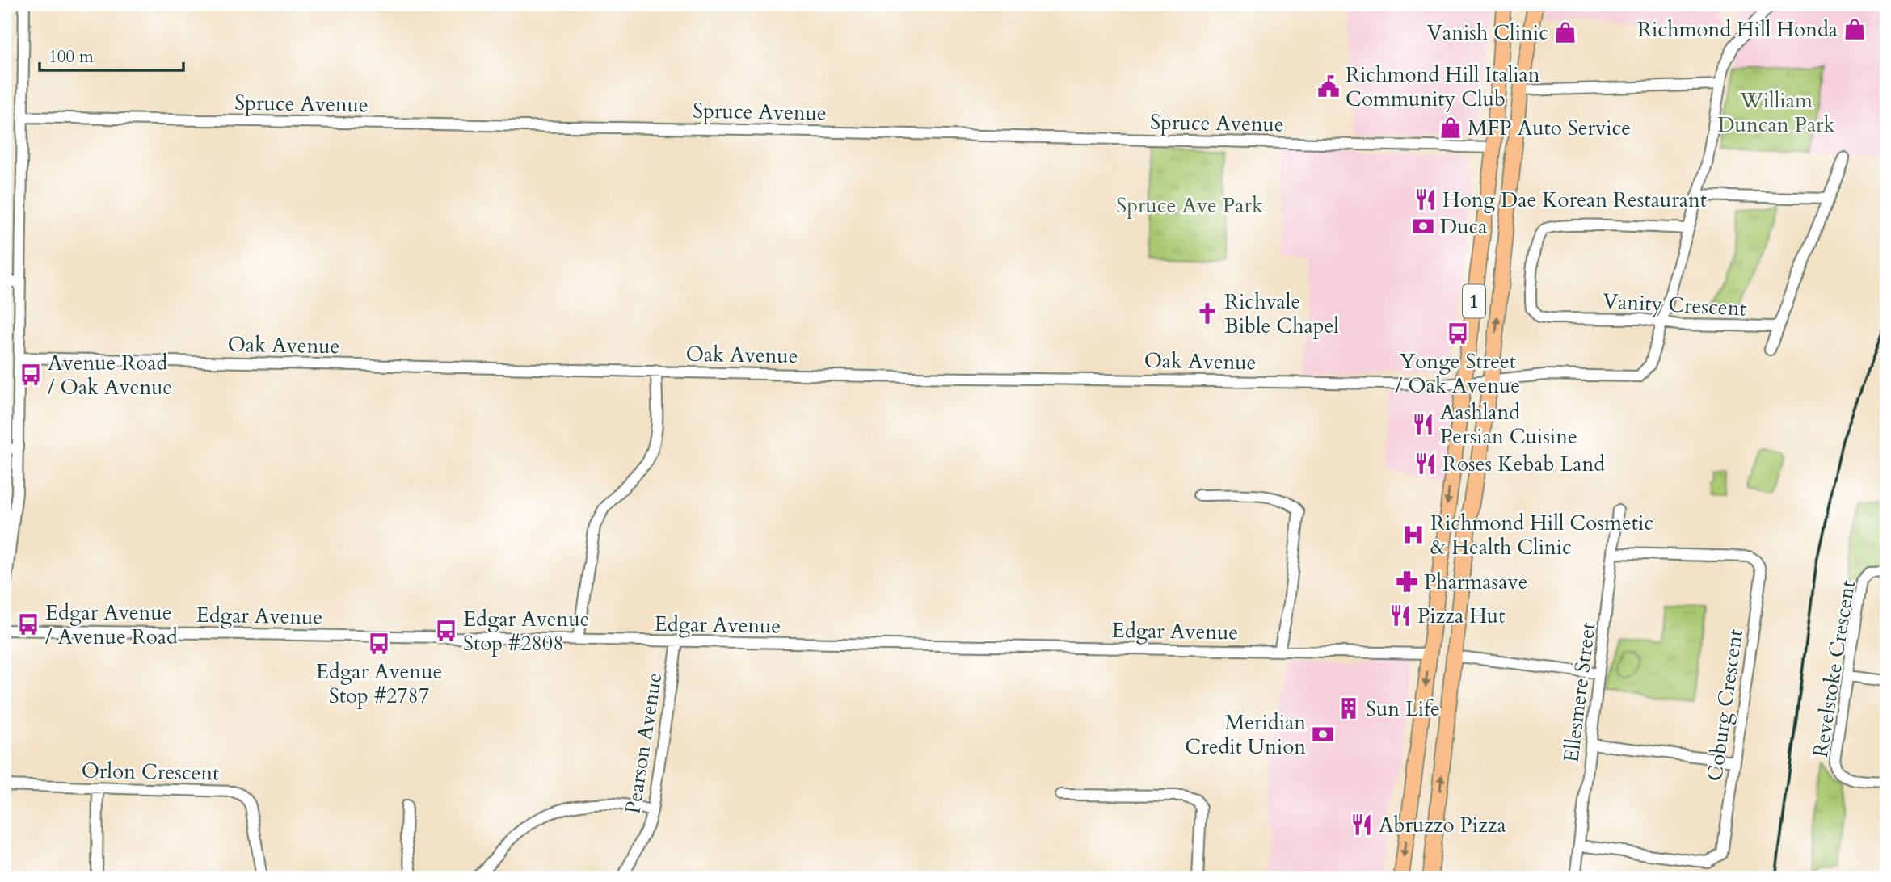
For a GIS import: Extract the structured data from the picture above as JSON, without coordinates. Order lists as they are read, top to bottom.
{
  "streets": {
    "main road": ["1"],
    "street": [
      "Spruce Avenue",
      "Vanity Crescent",
      "Oak Avenue",
      "Edgar Avenue",
      "Revelstoke Crescent",
      "Ellesmere Street",
      "Coburg Crescent",
      "Pearson Avenue",
      "Orlon Crescent"
    ]
  },
  "crossings": [
    ["Spruce Avenue", "1"],
    ["1", "Oak Avenue"],
    ["1", "Edgar Avenue"],
    ["Vanity Crescent", "Oak Avenue"],
    ["Edgar Avenue", "Pearson Avenue"],
    ["Ellesmere Street", "Coburg Crescent"]
  ],
  "parks": ["William Duncan Park", "Spruce Ave Park"],
  "places": {
    "shop": ["Richmond Hill Honda", "Vanish Clinic", "MFP Auto Service"],
    "public building": ["Richmond Hill Italian Community Club"],
    "restaurant": [
      "Hong Dae Korean Restaurant",
      "Aashland Persian Cuisine",
      "Roses Kebab Land",
      "Pizza Hut",
      "Abruzzo Pizza"
    ],
    "bank": ["Duca", "Meridian Credit Union"],
    "church": ["Richvale Bible Chapel"],
    "bus stop": [
      "Yonge Street / Oak Avenue",
      "Avenue Road / Oak Avenue",
      "Edgar Avenue / Avenue Road",
      "Edgar Avenue Stop #2808",
      "Edgar Avenue Stop #2787"
    ],
    "hospital": ["Richmond Hill Cosmetic & Health Clinic"],
    "pharmacy": ["Pharmasave"],
    "building": ["Sun Life"]
  },
  "scale_bar": "100 m"
}
